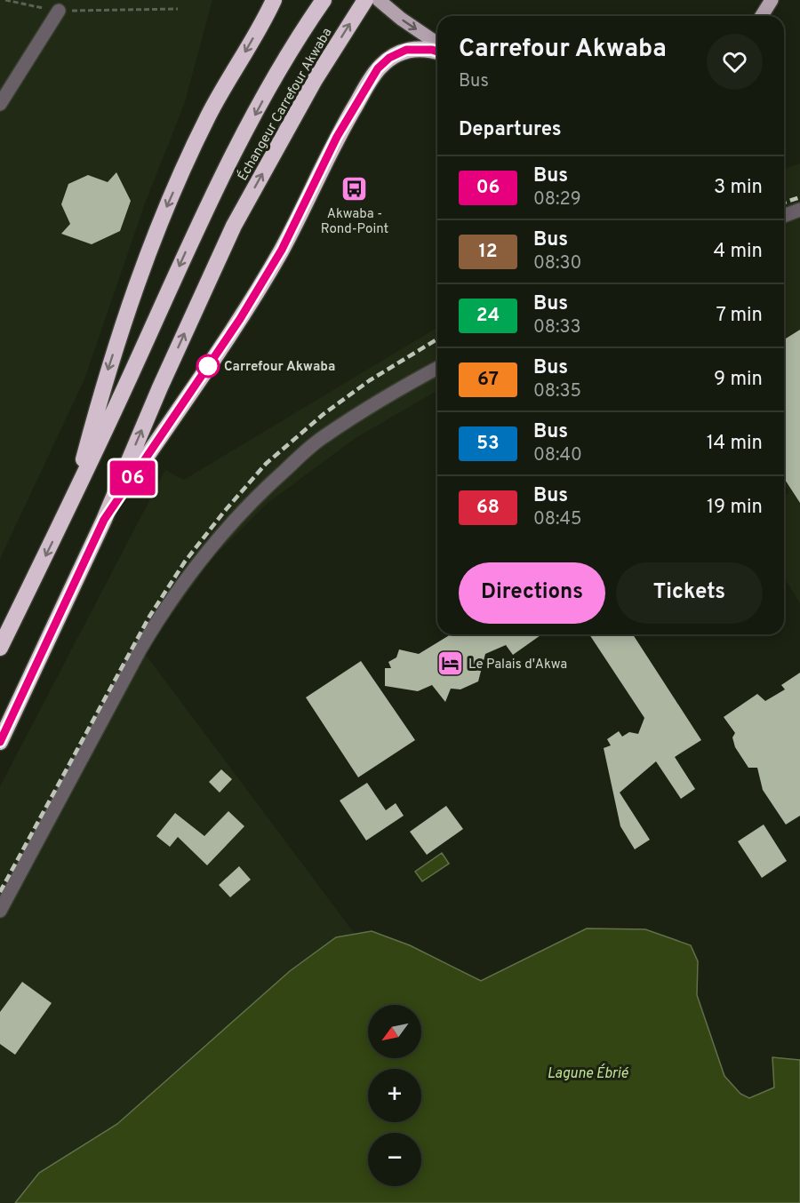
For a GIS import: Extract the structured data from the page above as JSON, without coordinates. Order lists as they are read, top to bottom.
{
  "streets": {
    "highway": ["Échangeur Carrefour Akwaba"]
  },
  "water": ["Lagune Ébrié"],
  "places": {
    "bus stop": ["Akwaba - Rond-Point"],
    "other": ["Carrefour Akwaba"],
    "hotel": ["Le Palais d'Akwa"]
  },
  "lines": ["bus line 06"],
  "north": "bottom left",
  "page": {
    "on_map": "06",
    "heading": [
      ["Carrefour Akwaba", "Bus"],
      "Departures"
    ],
    "list": [
      {
        "mark": "06",
        "name": "Bus",
        "note": "08:29",
        "value": "3 min"
      },
      {
        "mark": "12",
        "name": "Bus",
        "note": "08:30",
        "value": "4 min"
      },
      {
        "mark": "24",
        "name": "Bus",
        "note": "08:33",
        "value": "7 min"
      },
      {
        "mark": "67",
        "name": "Bus",
        "note": "08:35",
        "value": "9 min"
      },
      {
        "mark": "53",
        "name": "Bus",
        "note": "08:40",
        "value": "14 min"
      },
      {
        "mark": "68",
        "name": "Bus",
        "note": "08:45",
        "value": "19 min"
      }
    ],
    "buttons": ["Directions", "Tickets"],
    "map_buttons": ["+", "−"]
  }
}
